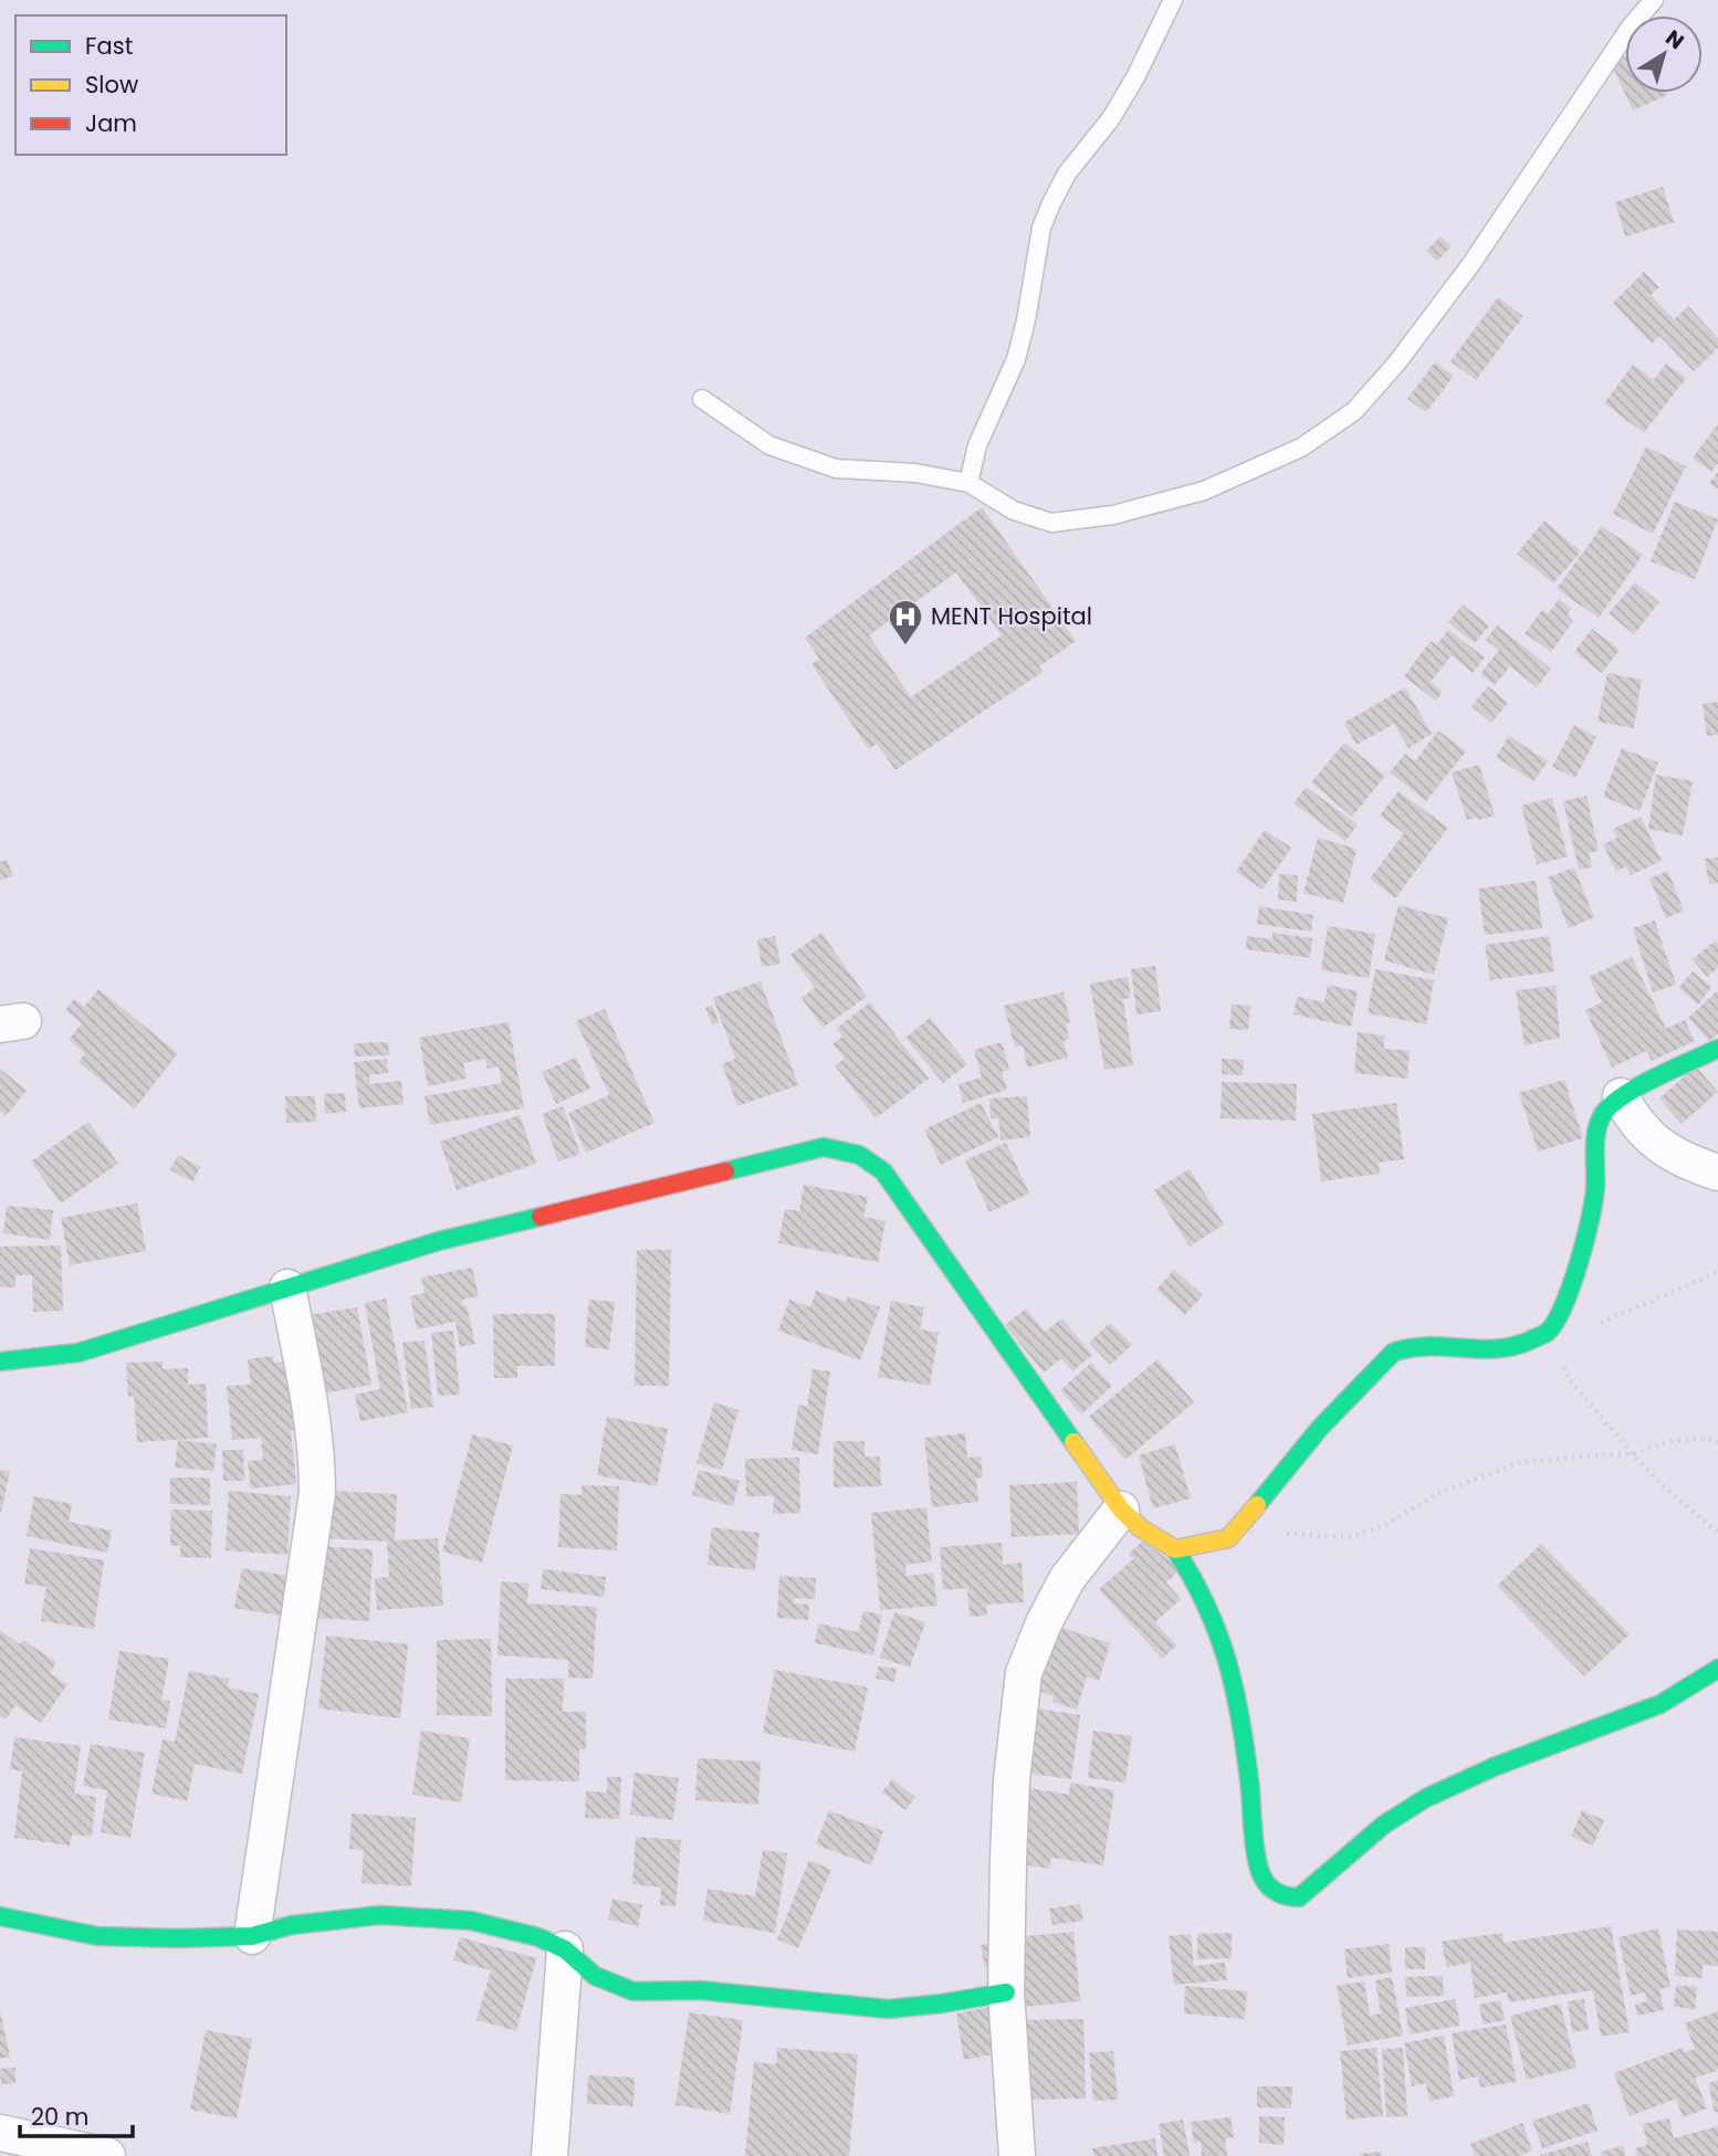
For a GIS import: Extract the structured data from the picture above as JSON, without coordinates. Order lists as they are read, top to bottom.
{
  "places": {
    "hospital": ["MENT Hospital"]
  },
  "legend": ["Fast", "Slow", "Jam"],
  "scale_bar": "20 m",
  "north": "top right"
}
